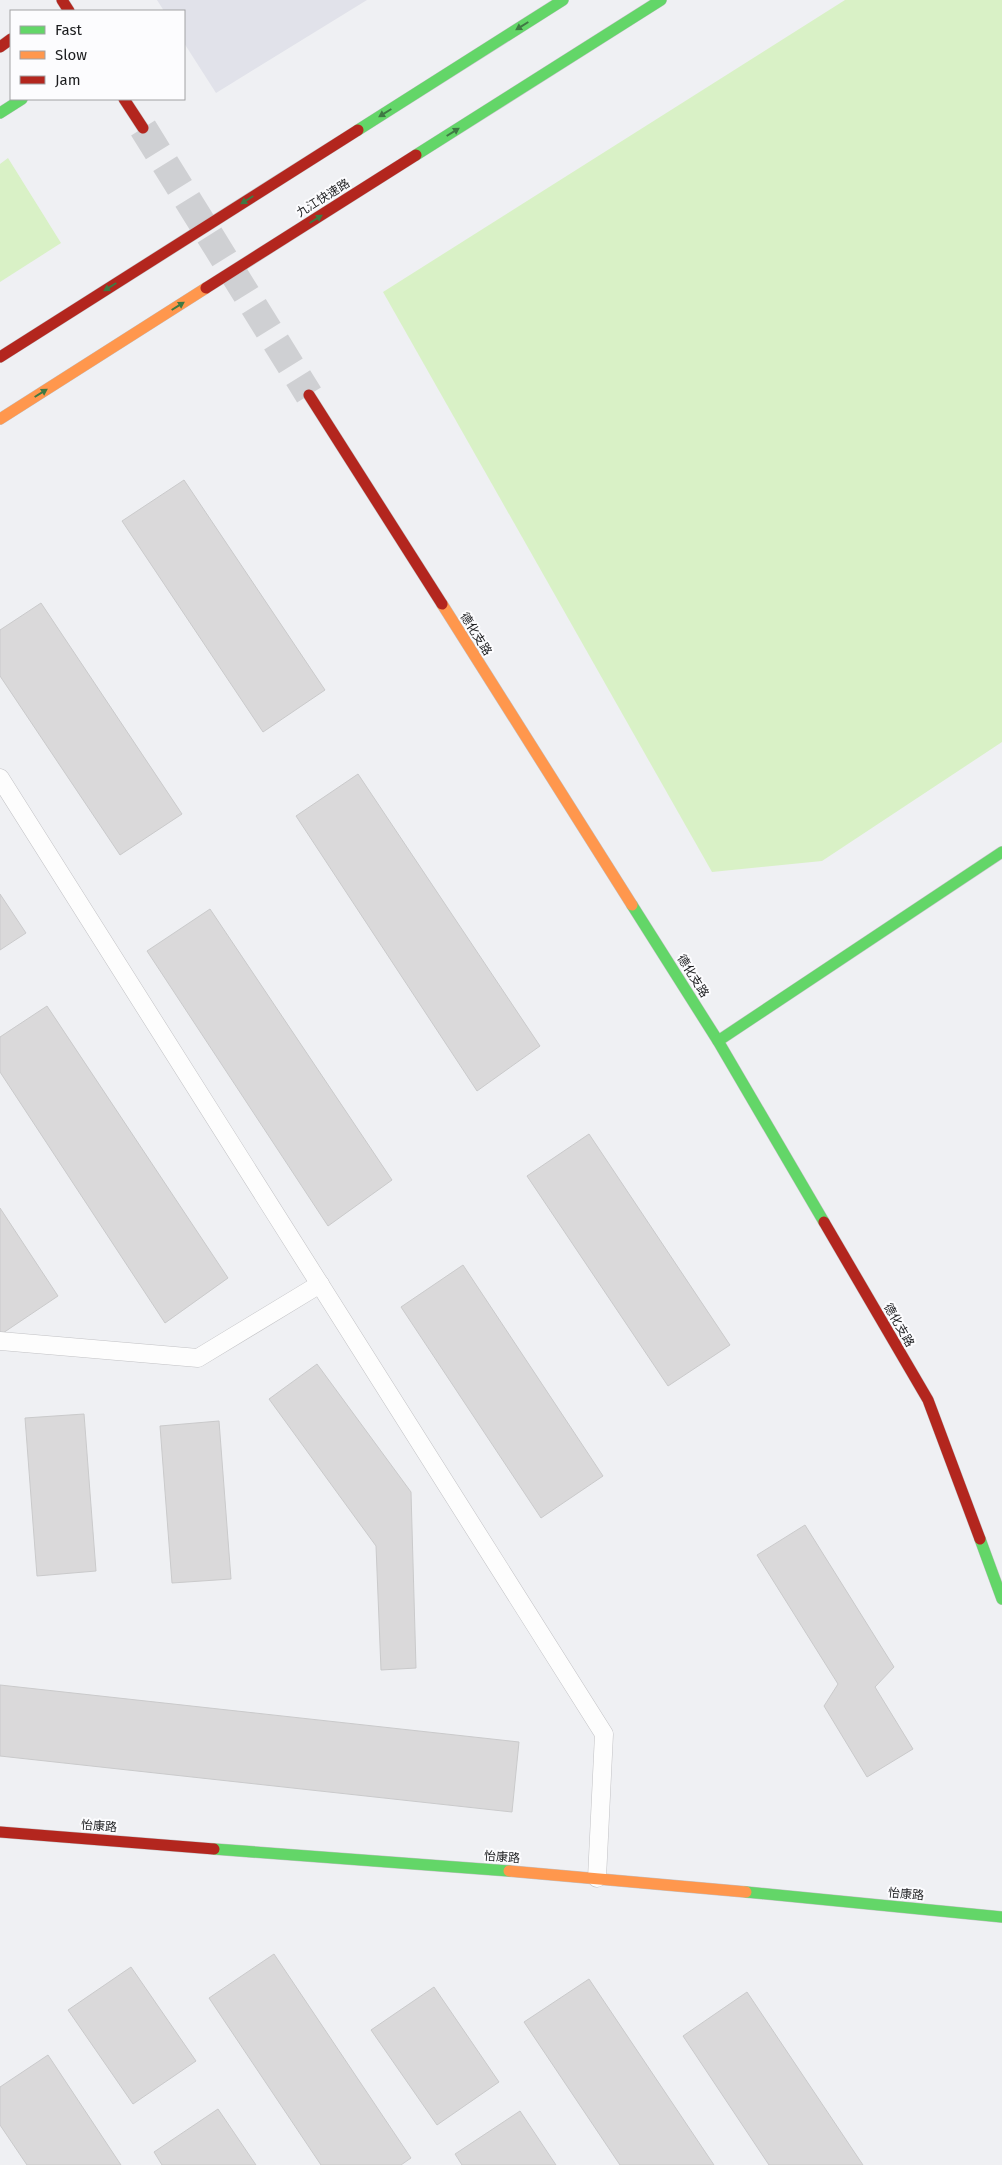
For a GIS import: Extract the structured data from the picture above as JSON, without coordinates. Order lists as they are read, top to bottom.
{
  "streets": {
    "main road": ["九江快速路", "德化支路", "怡康路"]
  },
  "legend": ["Fast", "Slow", "Jam"]
}
